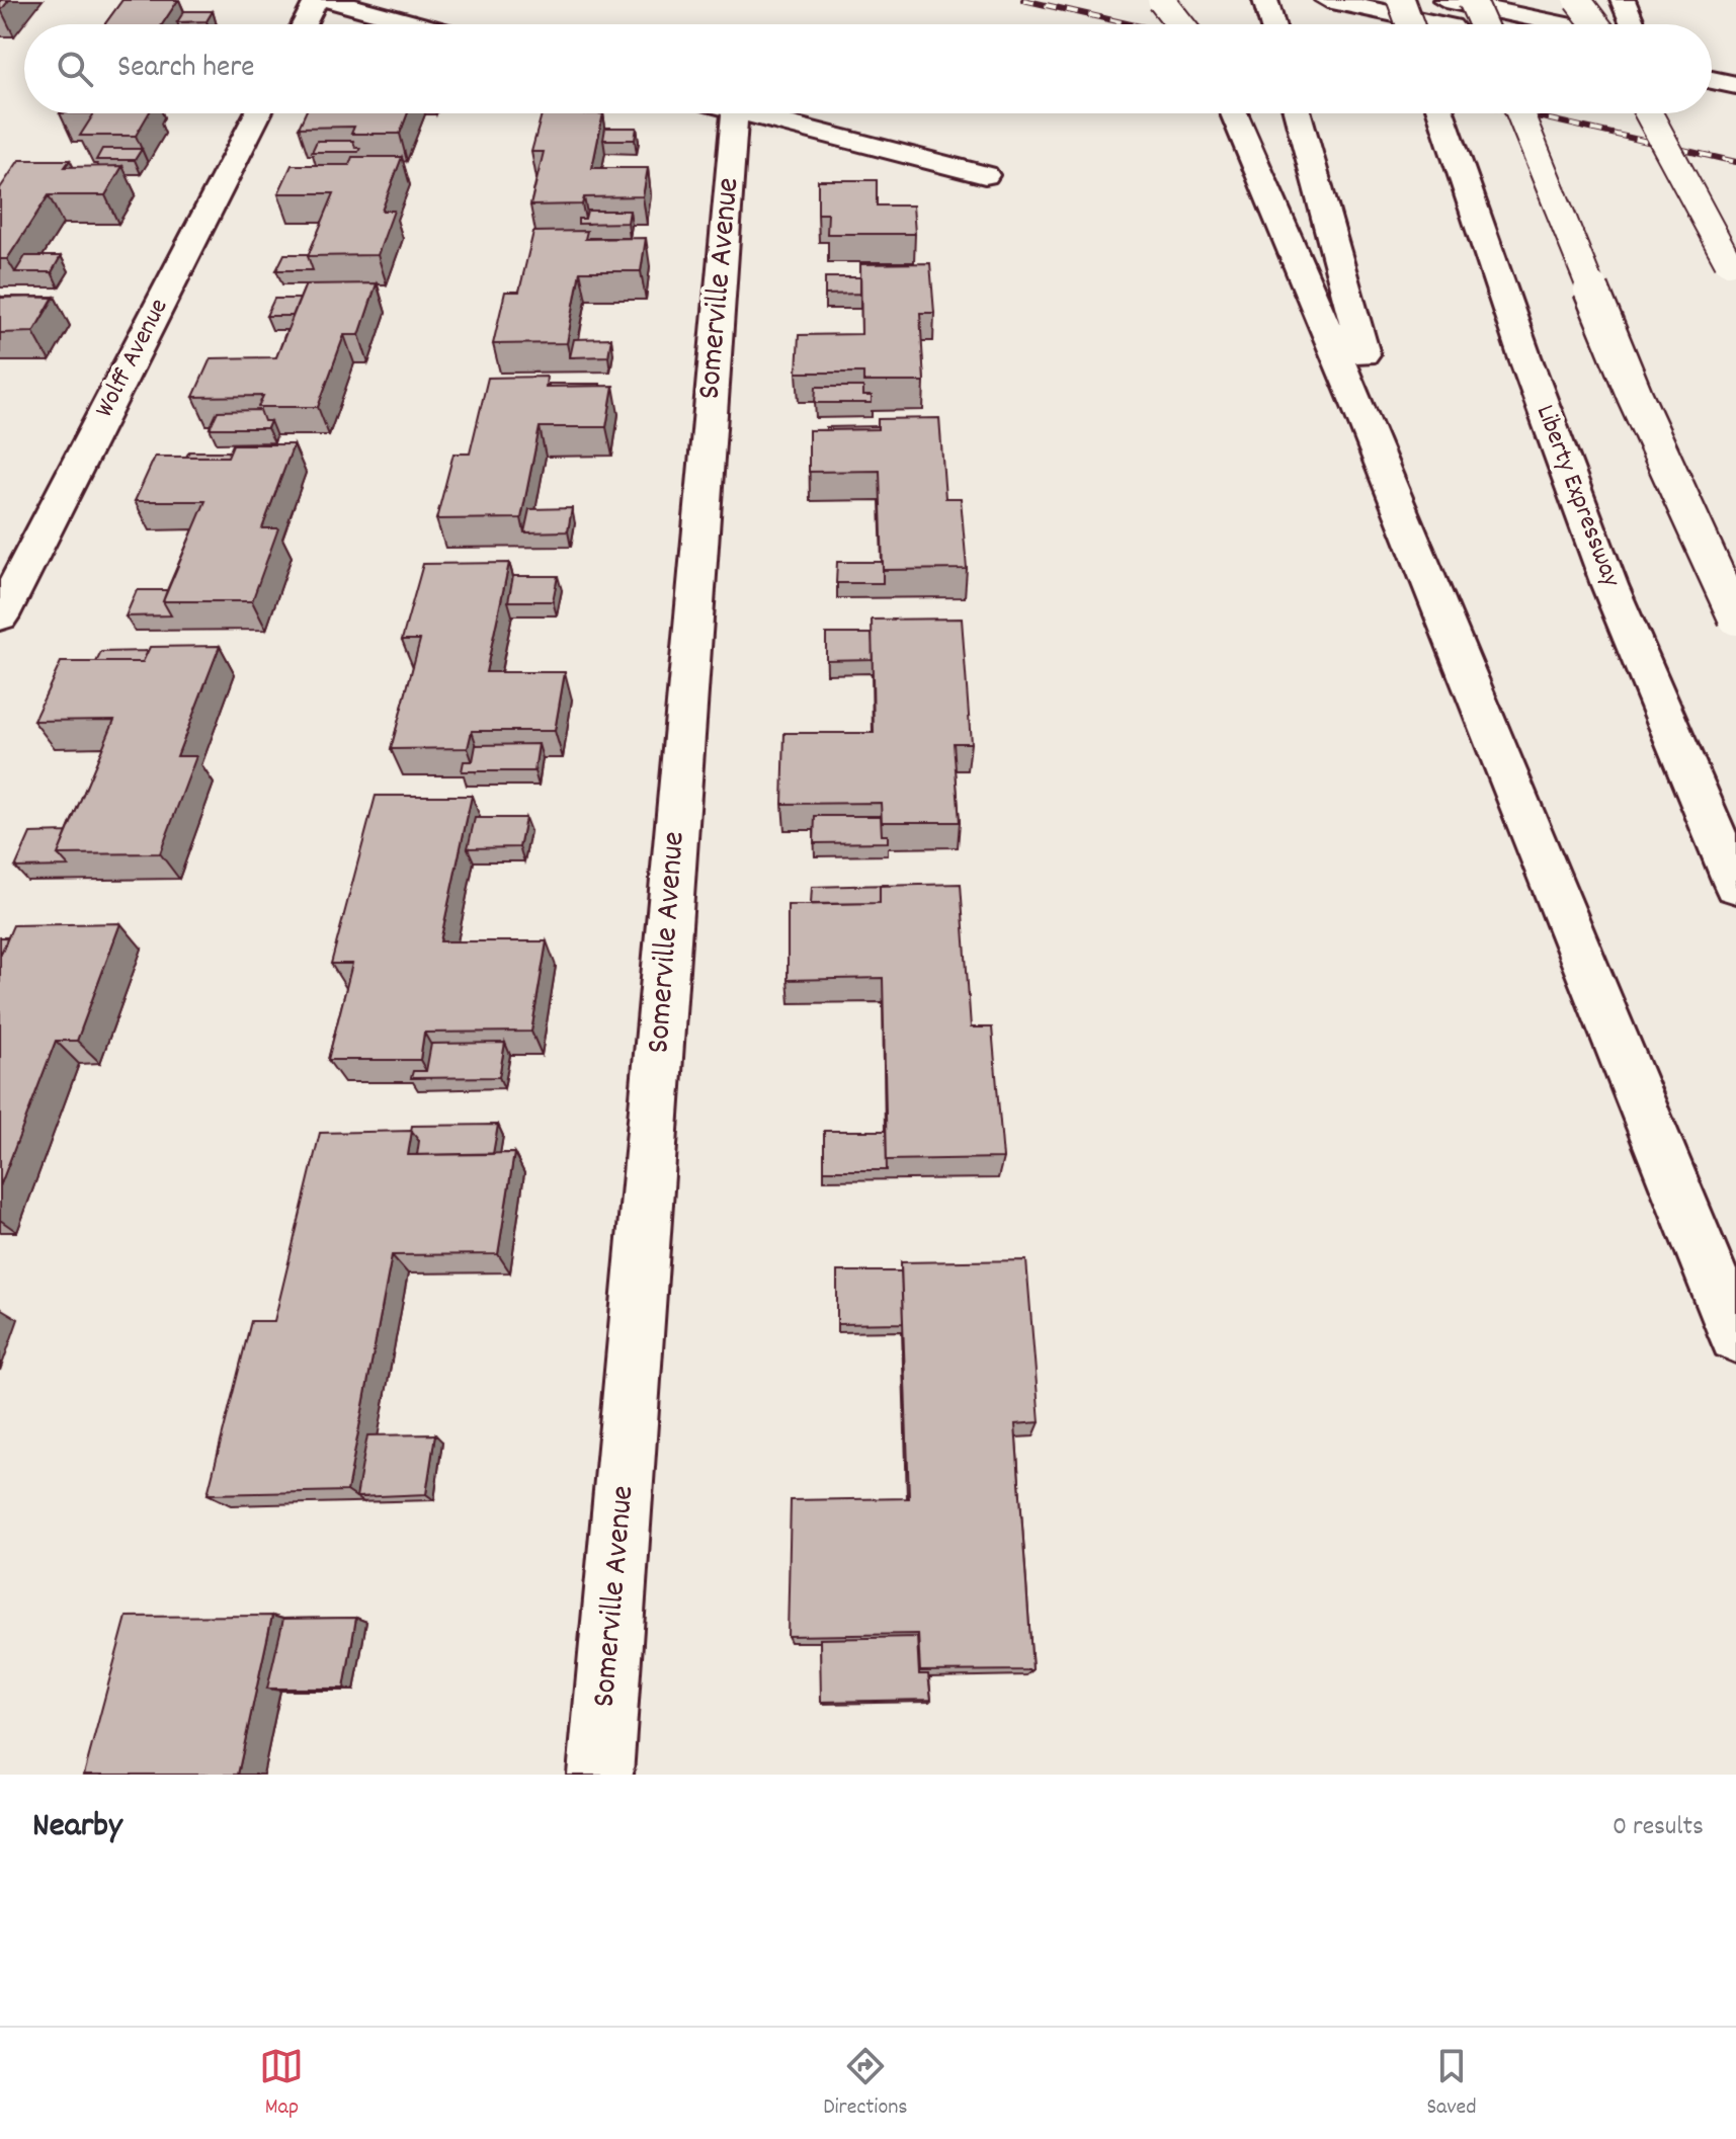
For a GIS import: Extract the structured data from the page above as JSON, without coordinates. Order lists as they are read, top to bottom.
{
  "streets": {
    "main road": ["Somerville Avenue", "Wolff Avenue", "Liberty Expressway"]
  },
  "page": {
    "search": "Search here",
    "heading": ["Nearby", "0 results"],
    "nav": ["Map", "Directions", "Saved"]
  }
}
